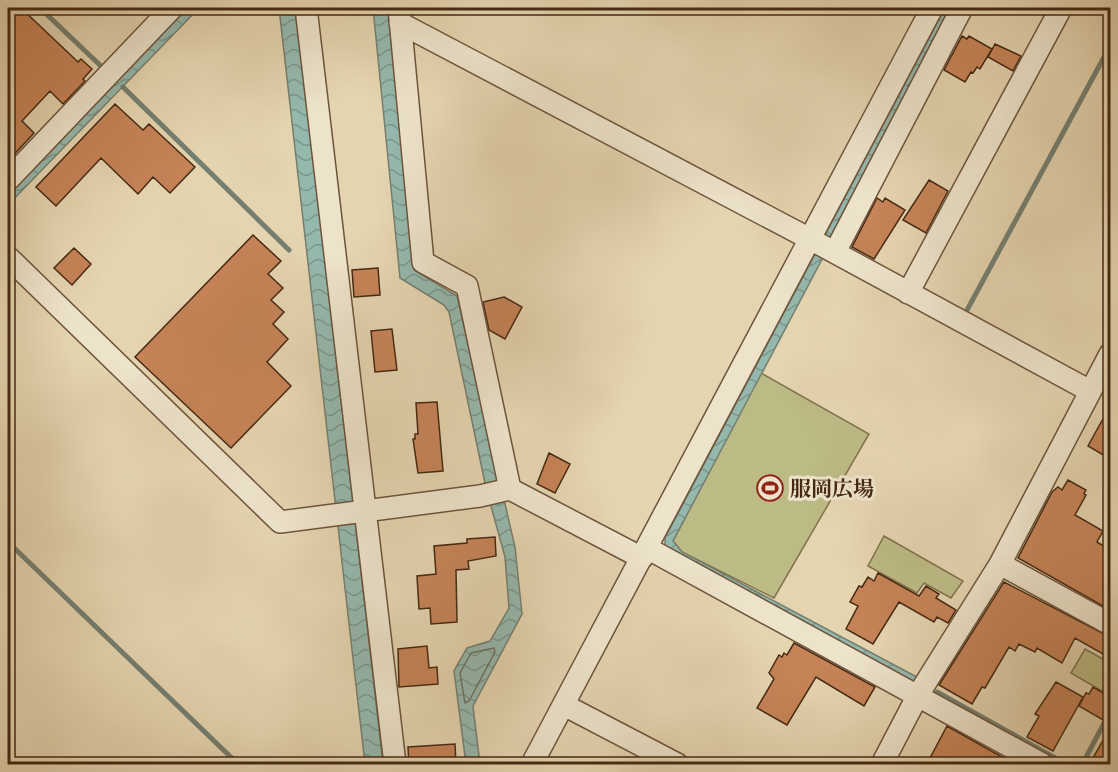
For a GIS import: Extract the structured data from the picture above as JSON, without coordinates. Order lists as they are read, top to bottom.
{
  "places": {
    "sports": ["服岡広場"]
  }
}
